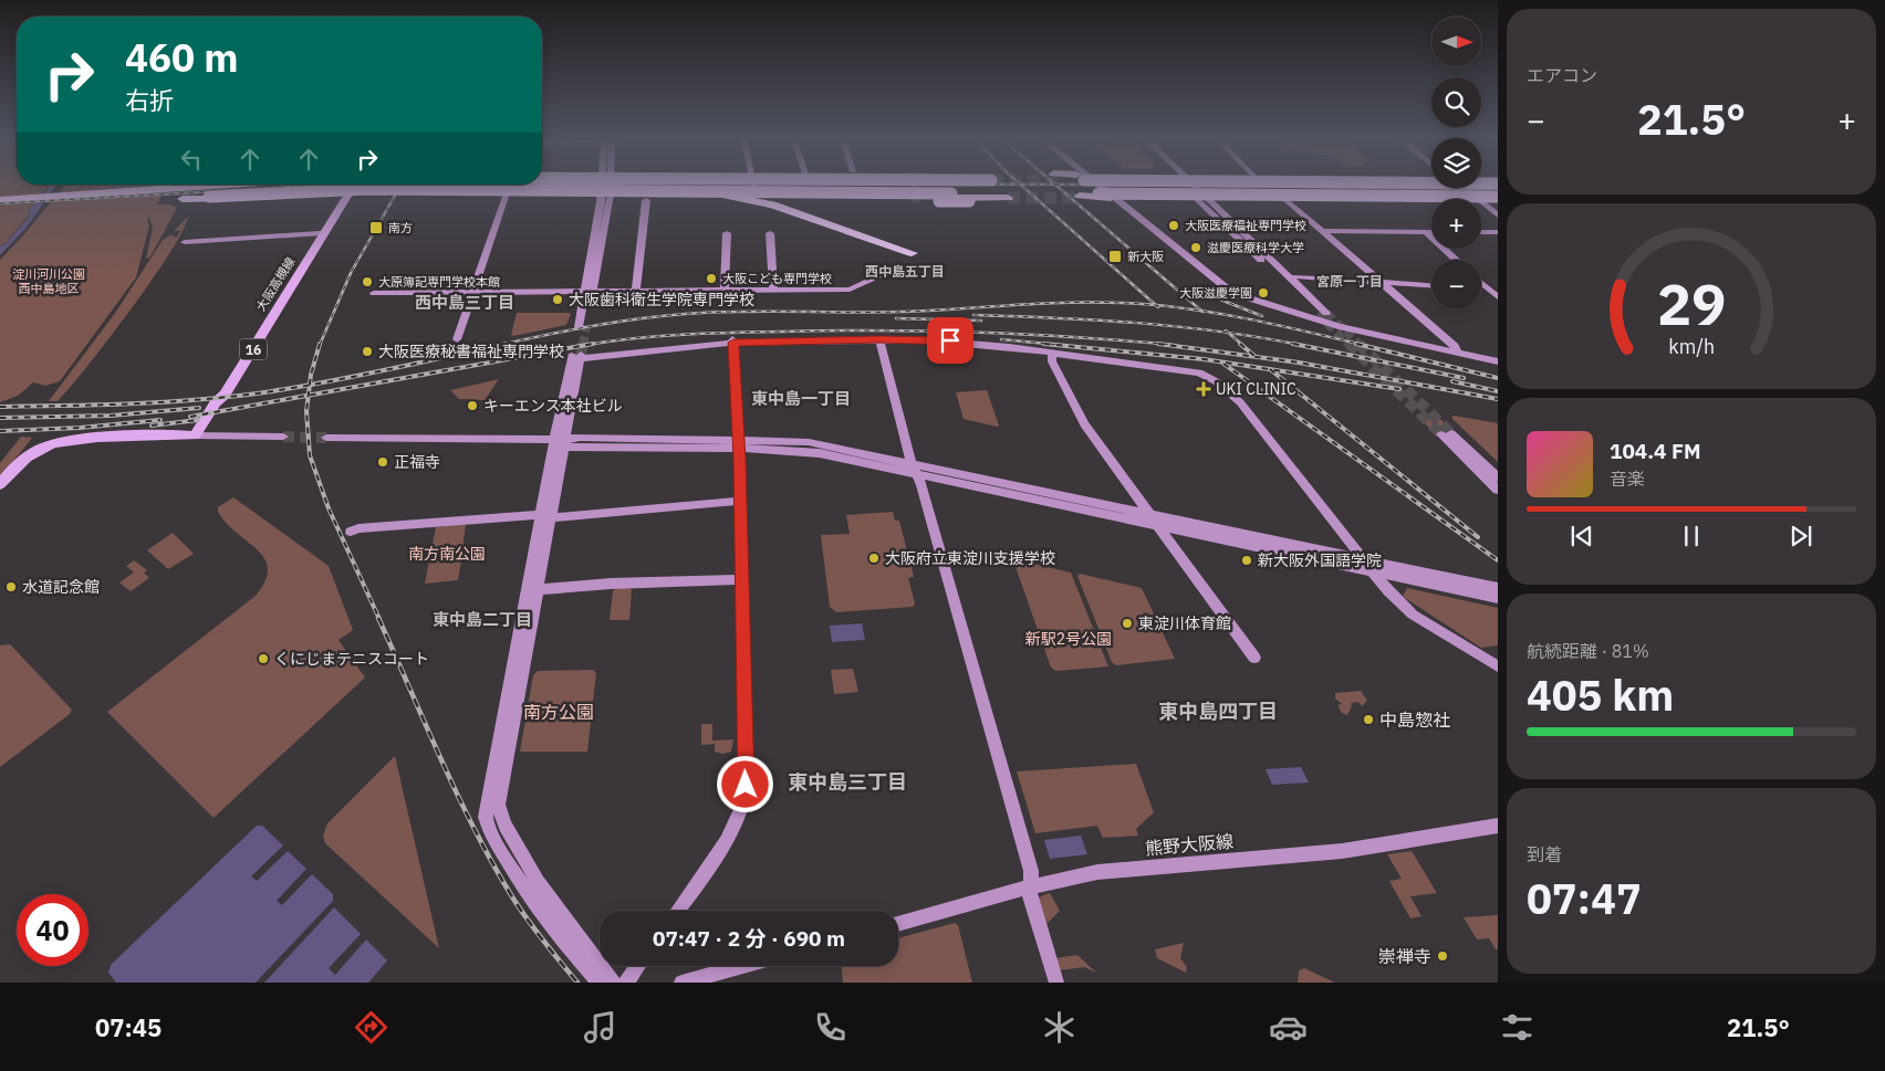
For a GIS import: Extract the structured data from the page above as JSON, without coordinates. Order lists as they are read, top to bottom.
{
  "streets": {
    "main road": ["大阪高槻線", "16"],
    "street": ["熊野大阪線"]
  },
  "districts": [
    "西中島五丁目",
    "宮原一丁目",
    "西中島三丁目",
    "東中島一丁目",
    "東中島二丁目",
    "東中島四丁目",
    "東中島三丁目"
  ],
  "parks": [
    "淀川河川公園 西中島地区",
    "南方南公園",
    "新駅2号公園",
    "南方公園"
  ],
  "places": {
    "other": [
      "大阪医療福祉専門学校",
      "滋慶医療科学大学",
      "大阪こども専門学校",
      "大原簿記専門学校本館",
      "大阪滋慶学園",
      "大阪歯科衛生学院専門学校",
      "大阪医療秘書福祉専門学校",
      "キーエンス本社ビル",
      "正福寺",
      "大阪府立東淀川支援学校",
      "新大阪外国語学院",
      "水道記念館",
      "東淀川体育館",
      "くにじまテニスコート",
      "中島惣社",
      "崇禅寺"
    ],
    "transit": ["南方", "新大阪"],
    "health": ["UKI CLINIC"]
  },
  "north": "right",
  "page": {
    "tile": [
      "エアコン",
      ["航続距離 · 81%", "405 km"],
      ["到着", "07:47"]
    ],
    "map_buttons": ["+", "−"],
    "turn": ["460 m", "右折"],
    "heat": ["−", "21.5°", "+"],
    "song": ["104.4 FM", "音楽"],
    "limit": "40",
    "trip": "07:47 · 2 分 · 690 m",
    "tabs": ["07:45", "21.5°"],
    "gauge": ["29", "km/h"]
  }
}
